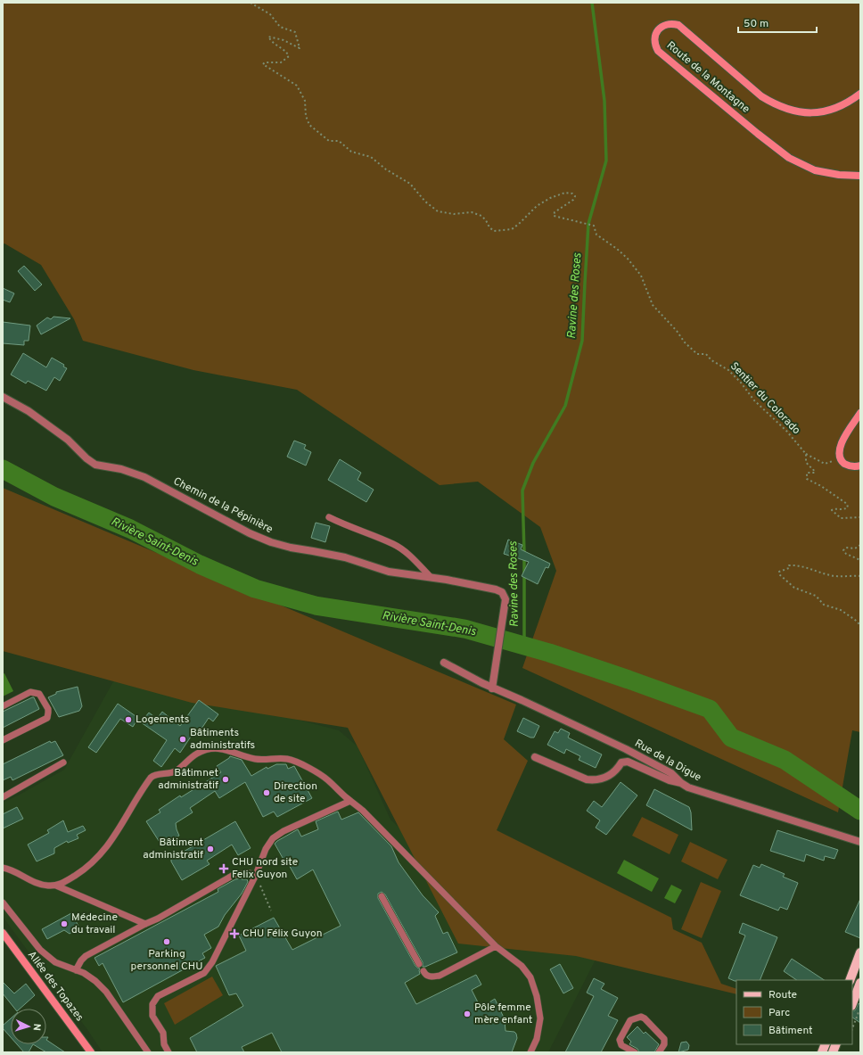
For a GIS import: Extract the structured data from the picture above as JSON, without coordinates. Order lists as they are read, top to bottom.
{
  "streets": {
    "main road": ["Route de la Montagne", "Allée des Topazes"],
    "street": ["Chemin de la Pépinière", "Rue de la Digue"],
    "path": ["Sentier du Colorado"]
  },
  "crossings": [
    ["Chemin de la Pépinière", "Rue de la Digue"]
  ],
  "water": ["Ravine des Roses", "Rivière Saint-Denis"],
  "places": {
    "other": [
      "Logements",
      "Bâtiments administratifs",
      "Bâtimnet administratif",
      "Direction de site",
      "Bâtiment administratif",
      "Médecine du travail",
      "Parking personnel CHU",
      "Pôle femme mère enfant"
    ],
    "health": ["CHU nord site Felix Guyon", "CHU Félix Guyon"]
  },
  "legend": ["Route", "Parc", "Bâtiment"],
  "scale_bar": "50 m",
  "north": "right"
}
